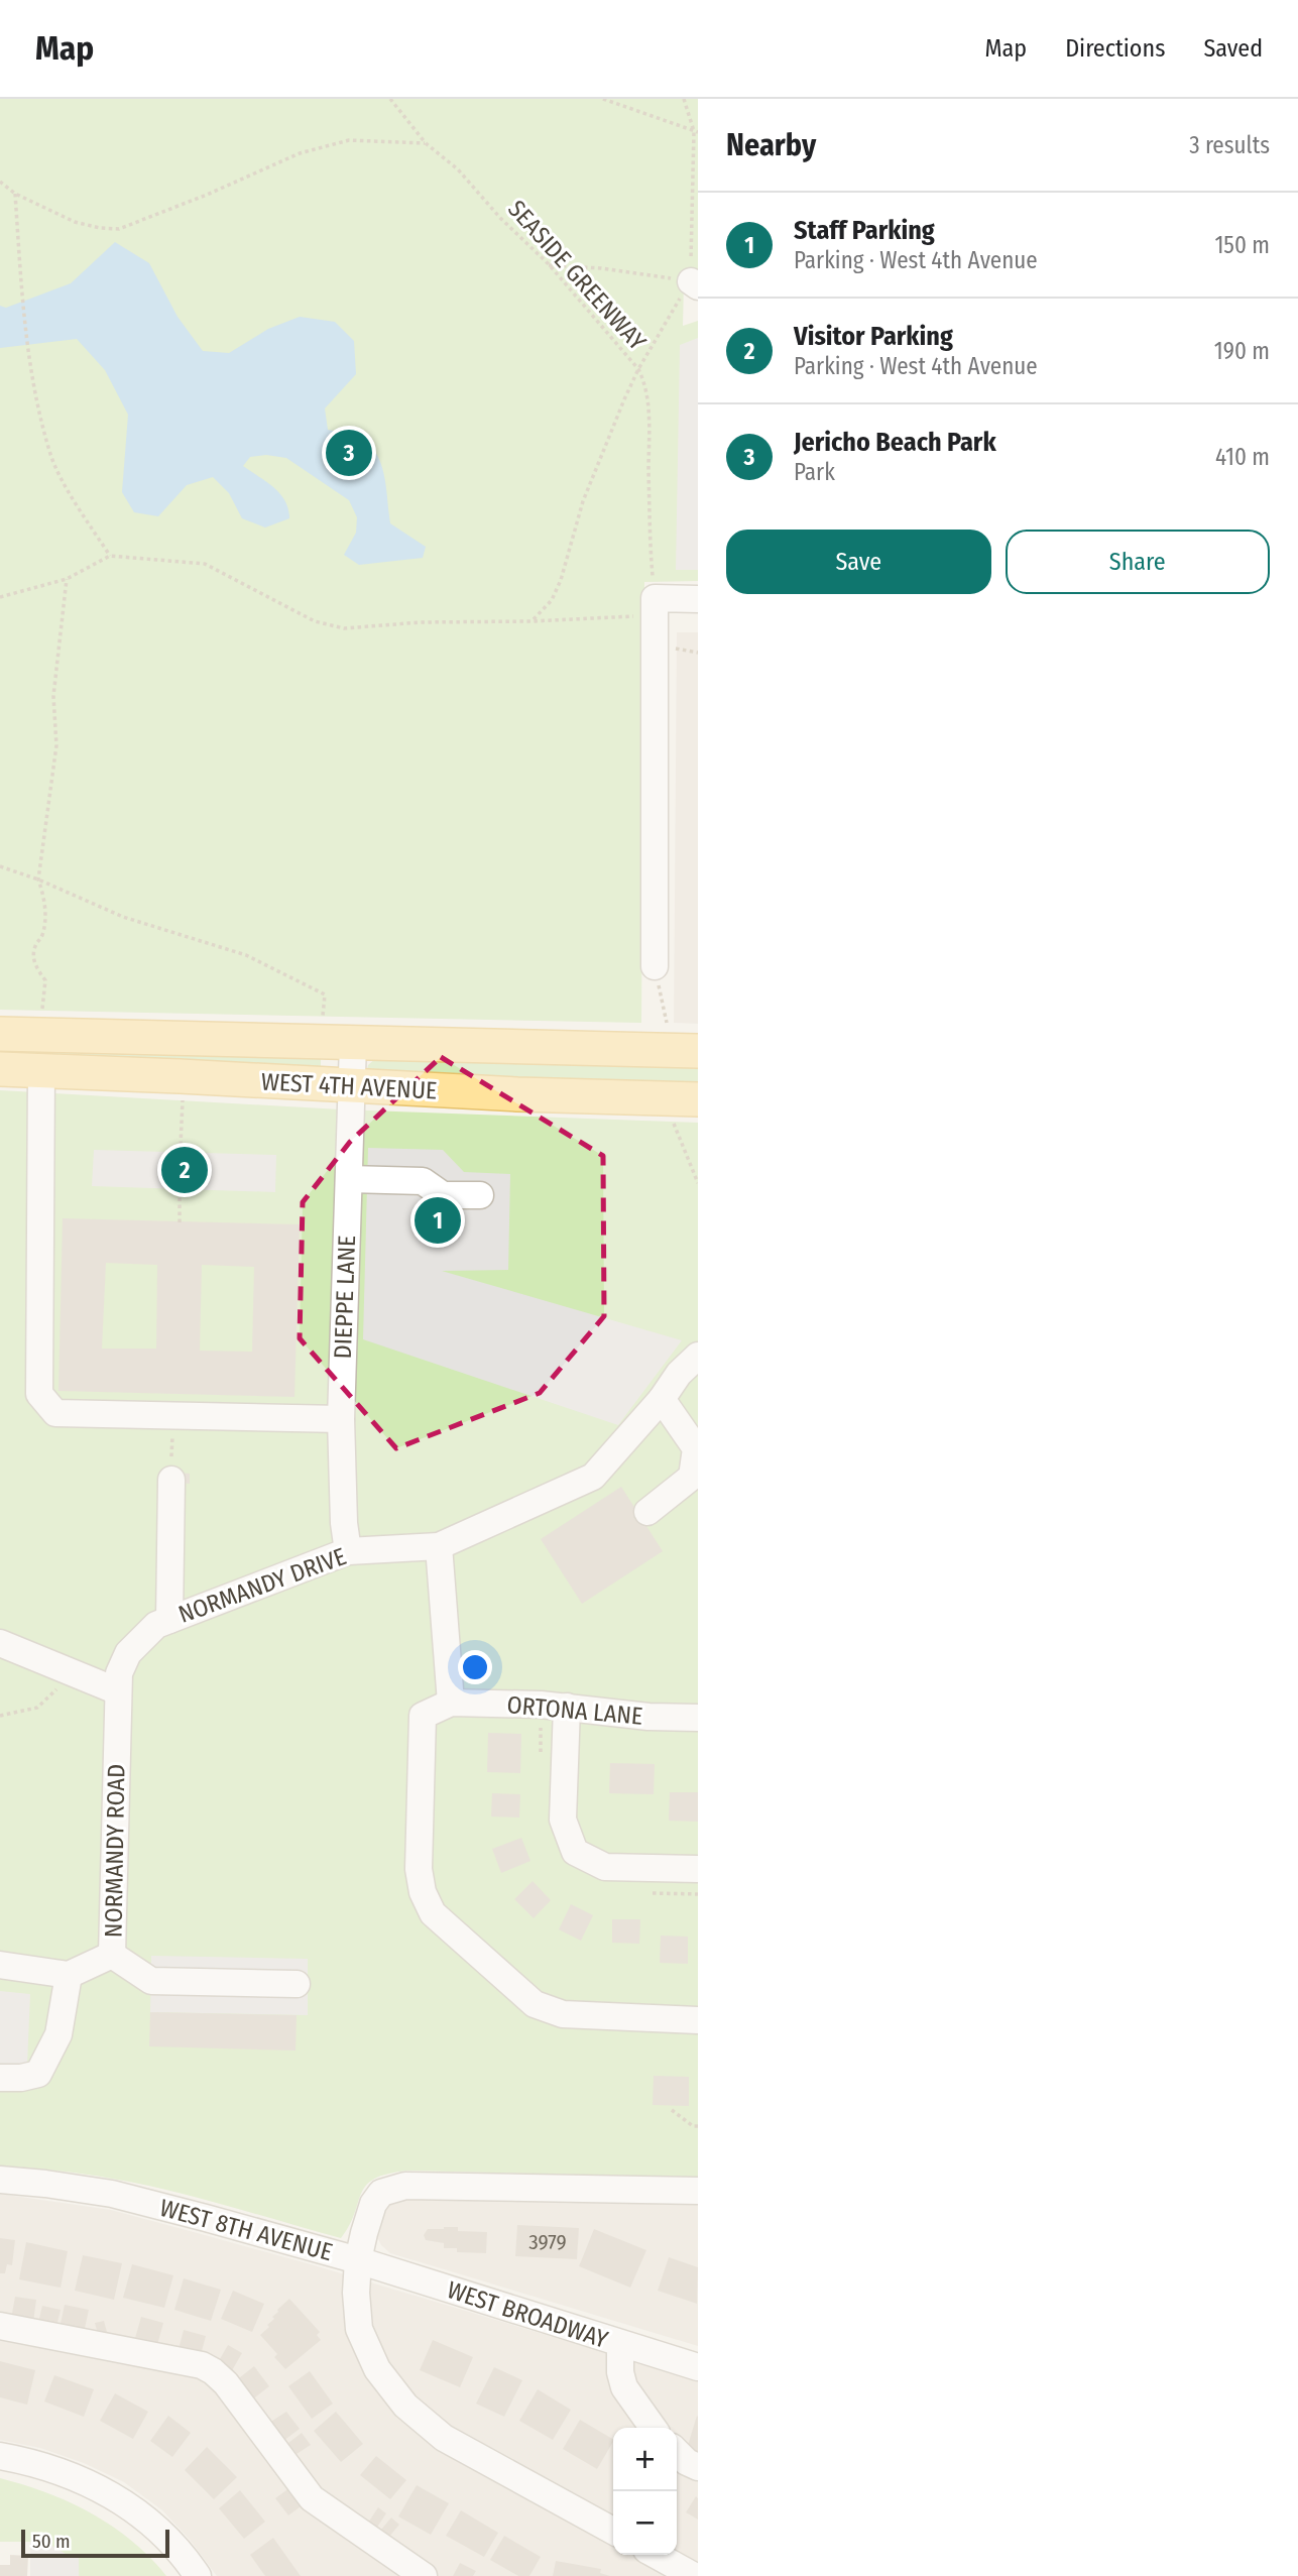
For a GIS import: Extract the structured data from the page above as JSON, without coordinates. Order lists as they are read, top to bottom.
{
  "streets": {
    "main road": ["WEST 4TH AVENUE"],
    "street": [
      "DIEPPE LANE",
      "NORMANDY DRIVE",
      "ORTONA LANE",
      "NORMANDY ROAD",
      "WEST 8TH AVENUE",
      "WEST BROADWAY"
    ],
    "path": ["SEASIDE GREENWAY"]
  },
  "crossings": [
    ["WEST 4TH AVENUE", "DIEPPE LANE"],
    ["DIEPPE LANE", "NORMANDY DRIVE"],
    ["NORMANDY DRIVE", "NORMANDY ROAD"],
    ["WEST 8TH AVENUE", "WEST BROADWAY"]
  ],
  "house_numbers": ["3979"],
  "scale_bar": "50 m",
  "page": {
    "header": "Map",
    "nav": ["Map", "Directions", "Saved"],
    "heading": ["Nearby", "3 results"],
    "list": [
      {
        "mark": "1",
        "name": "Staff Parking",
        "note": "Parking · West 4th Avenue",
        "value": "150 m"
      },
      {
        "mark": "2",
        "name": "Visitor Parking",
        "note": "Parking · West 4th Avenue",
        "value": "190 m"
      },
      {
        "mark": "3",
        "name": "Jericho Beach Park",
        "note": "Park",
        "value": "410 m"
      }
    ],
    "pins": ["3", "2", "1"],
    "buttons": ["Save", "Share"],
    "map_buttons": ["+", "−"],
    "scale": "50 m"
  }
}
